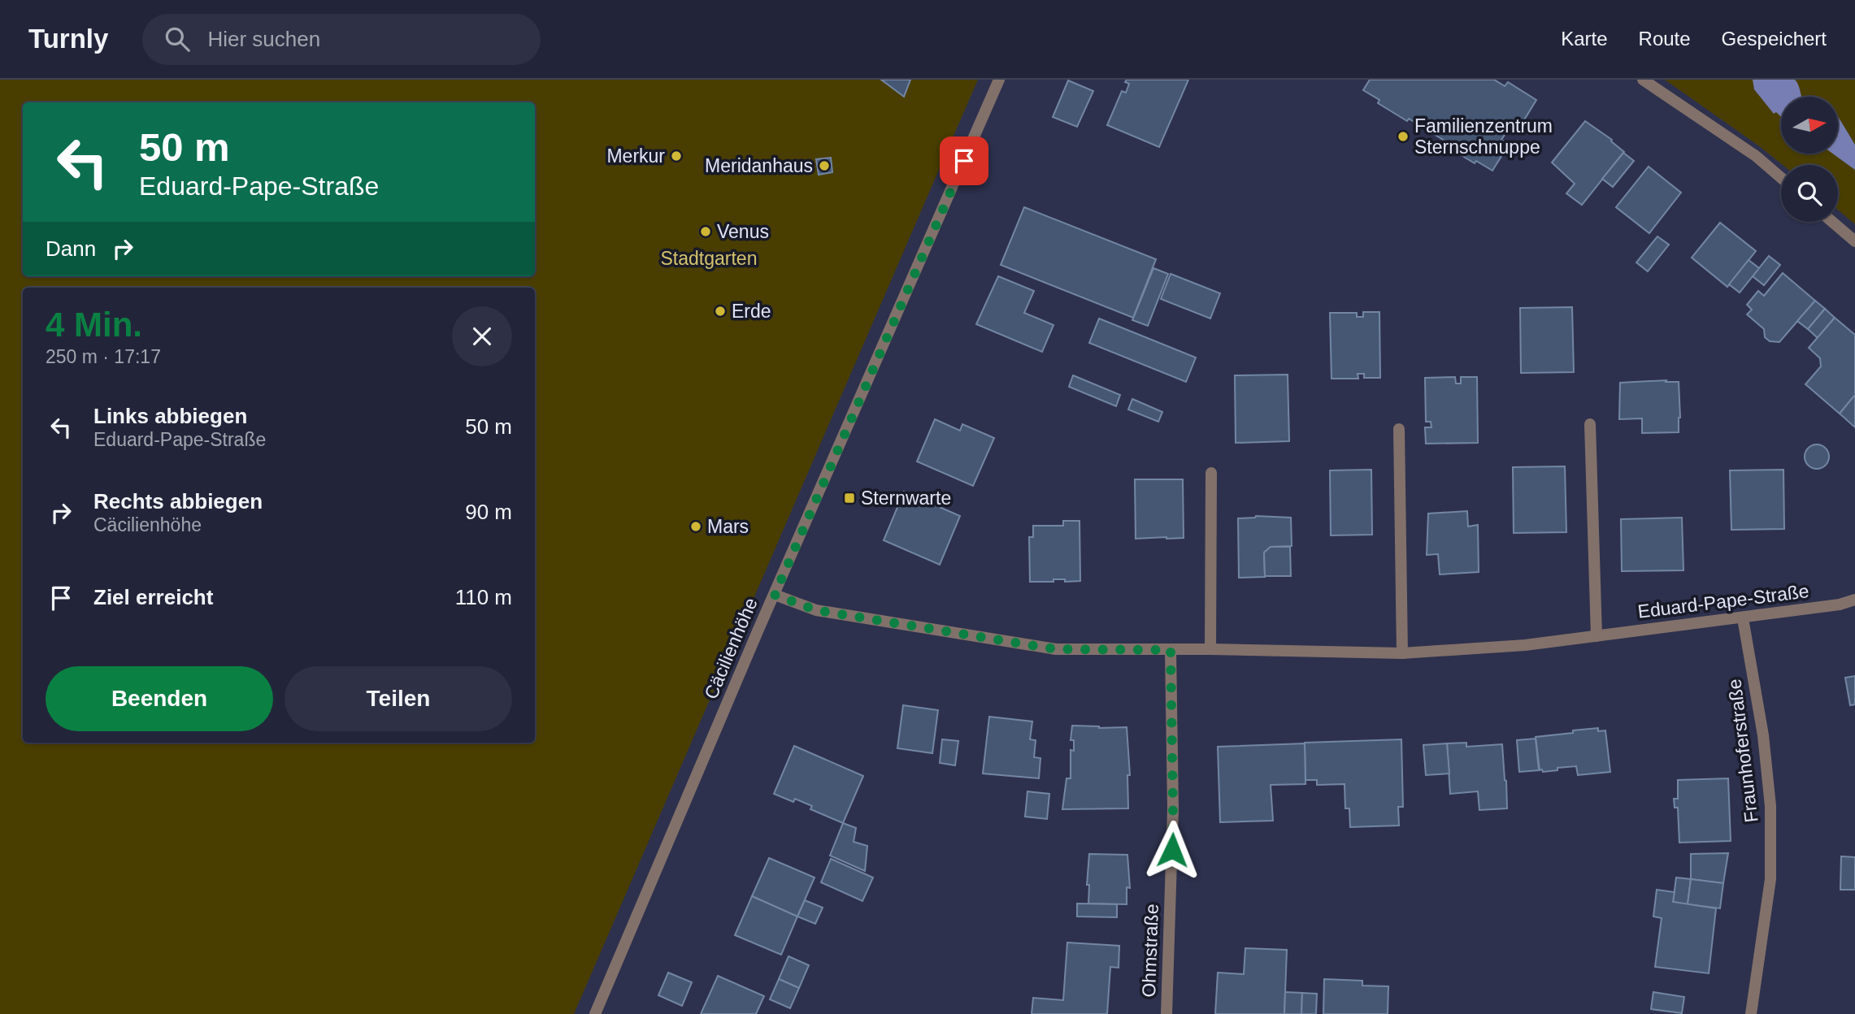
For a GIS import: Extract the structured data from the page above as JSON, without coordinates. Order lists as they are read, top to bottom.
{
  "streets": {
    "street": [
      "Eduard-Pape-Straße",
      "Cäcilienhöhe",
      "Fraunhoferstraße",
      "Ohmstraße"
    ]
  },
  "crossings": [
    ["Eduard-Pape-Straße", "Cäcilienhöhe"],
    ["Eduard-Pape-Straße", "Fraunhoferstraße"],
    ["Eduard-Pape-Straße", "Ohmstraße"]
  ],
  "parks": ["Stadtgarten"],
  "places": {
    "other": [
      "Familienzentrum Sternschnuppe",
      "Merkur",
      "Meridanhaus",
      "Venus",
      "Erde",
      "Mars"
    ],
    "transit": ["Sternwarte"]
  },
  "north": "right",
  "page": {
    "header": "Turnly",
    "search": "Hier suchen",
    "nav": ["Karte", "Route", "Gespeichert"],
    "turn": ["50 m", "Eduard-Pape-Straße"],
    "then": "Dann",
    "heading": ["4 Min.", "250 m · 17:17"],
    "list": [
      {
        "name": "Links abbiegen",
        "note": "Eduard-Pape-Straße",
        "value": "50 m"
      },
      {
        "name": "Rechts abbiegen",
        "note": "Cäcilienhöhe",
        "value": "90 m"
      },
      {
        "name": "Ziel erreicht",
        "value": "110 m"
      }
    ],
    "buttons": ["Beenden", "Teilen"]
  }
}
